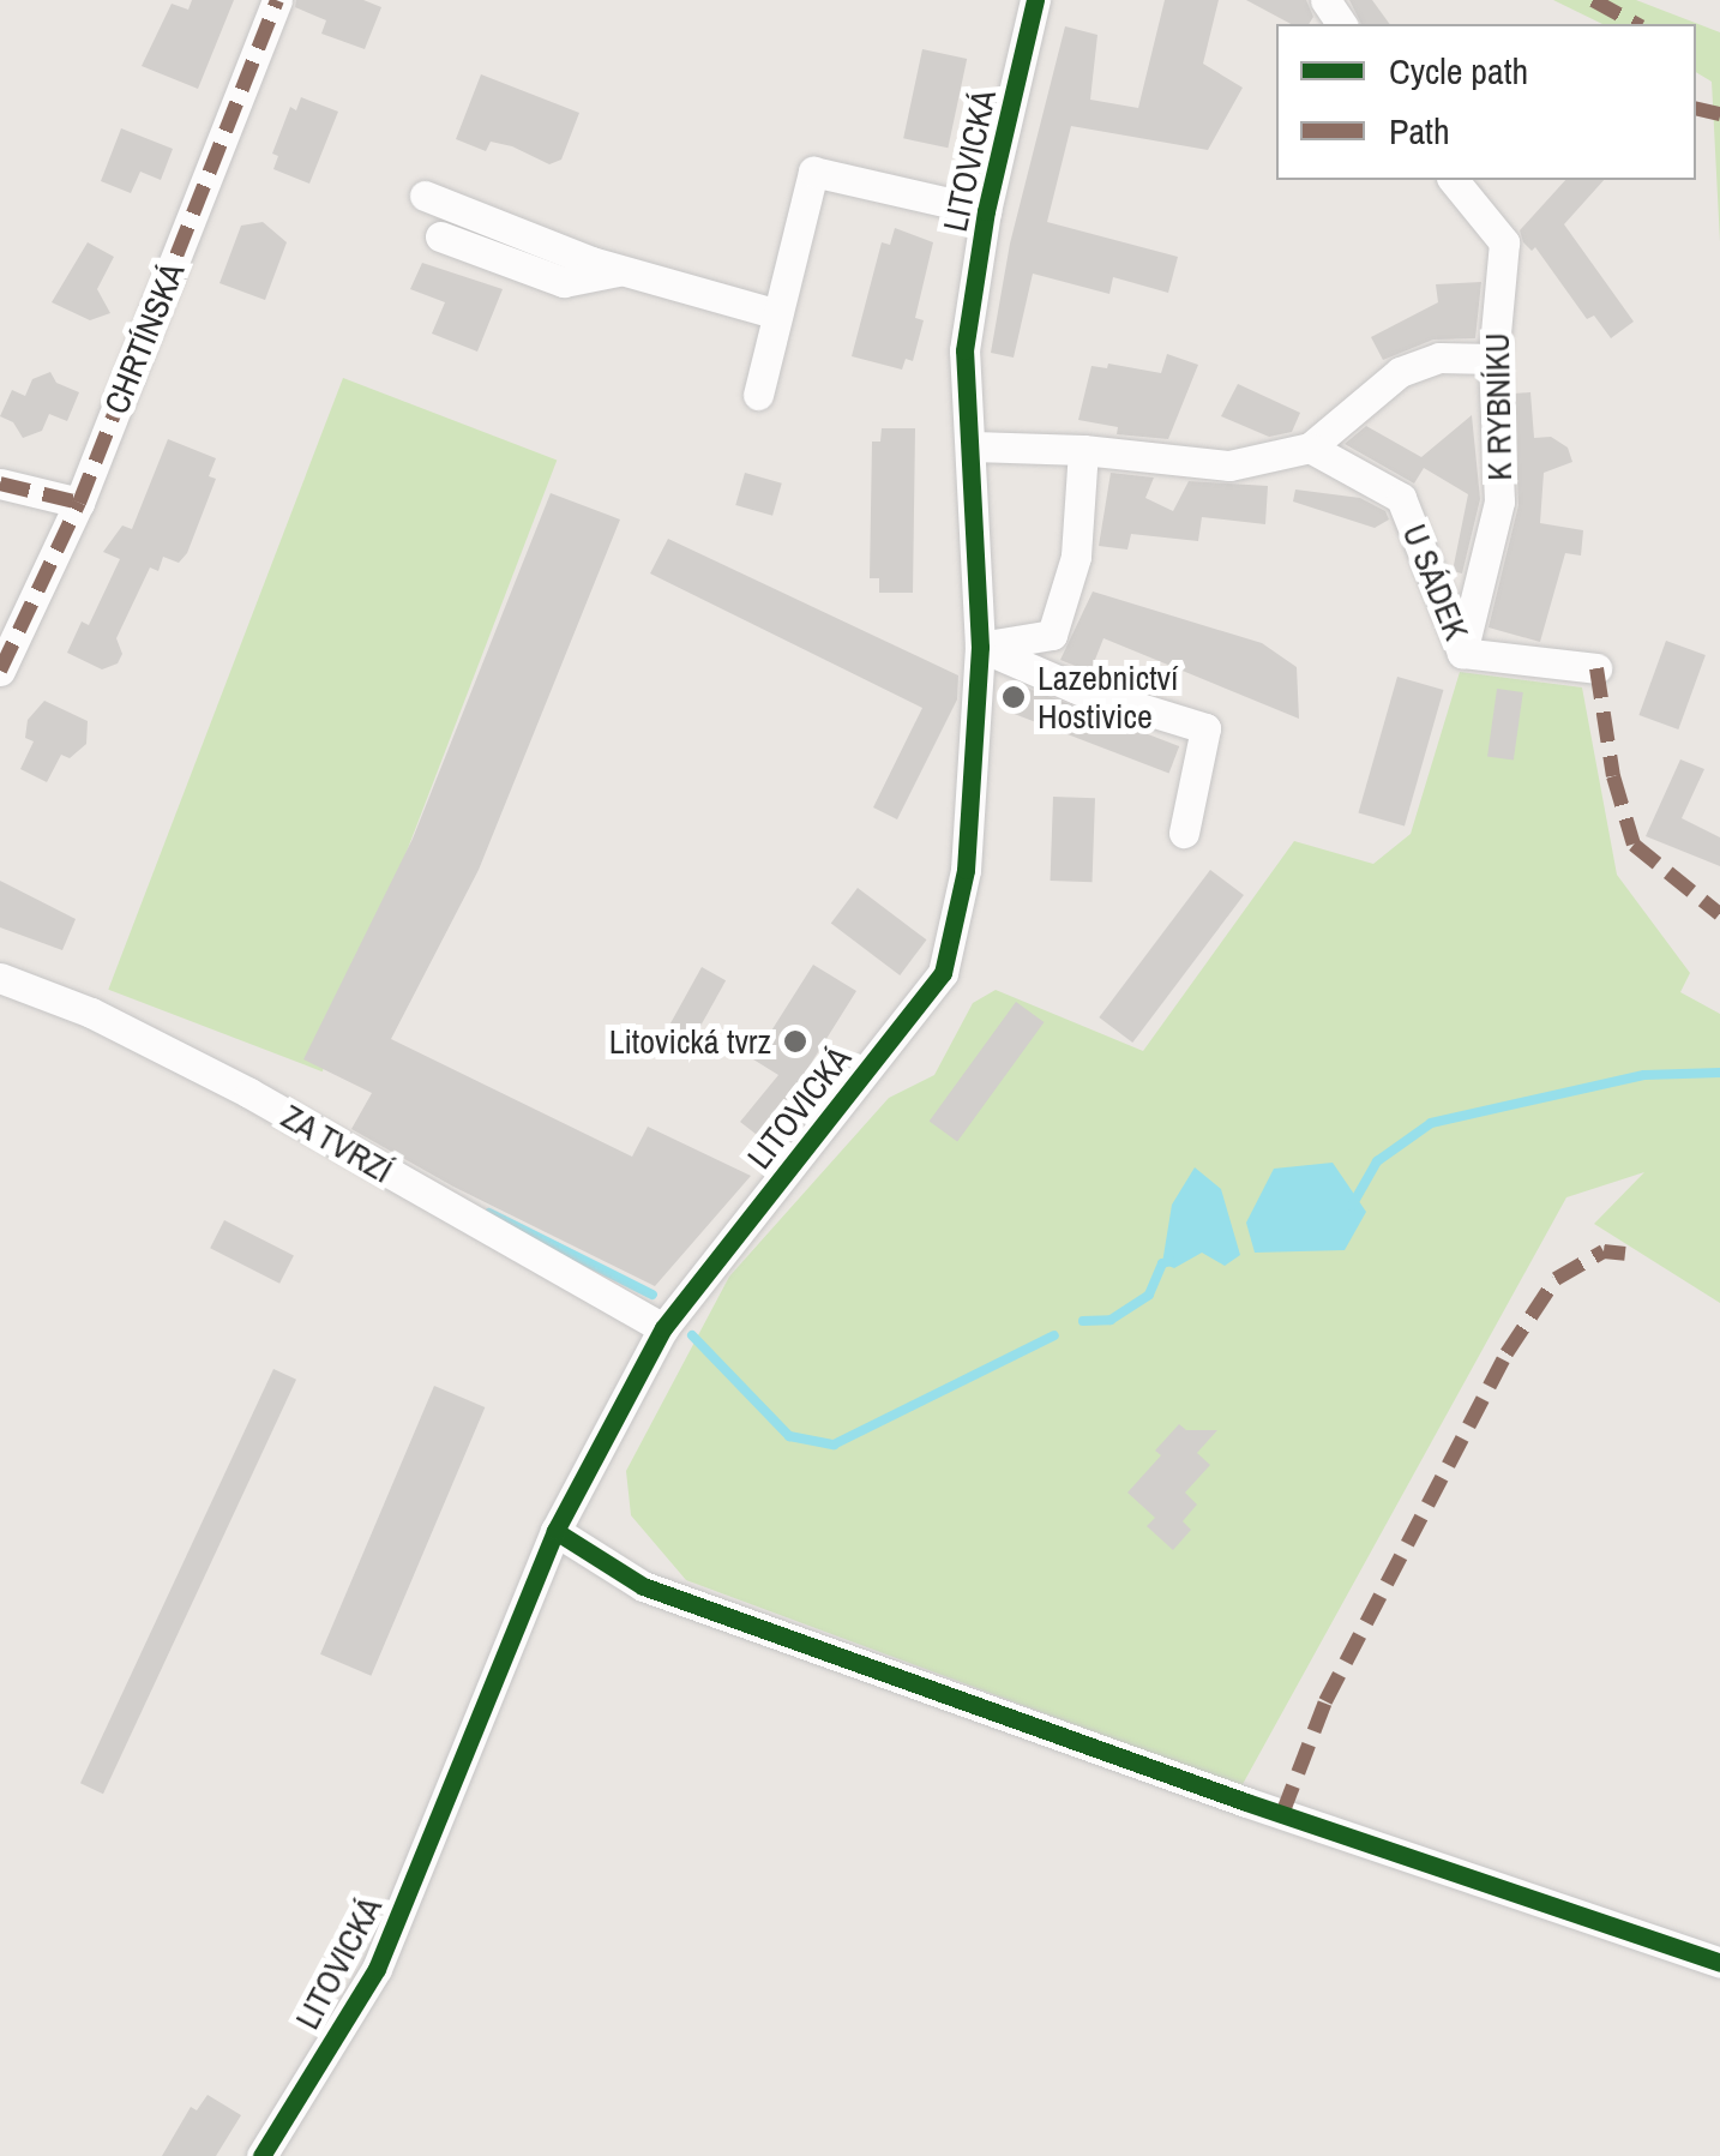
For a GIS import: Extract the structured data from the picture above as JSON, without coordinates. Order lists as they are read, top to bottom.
{
  "streets": {
    "street": [
      "LITOVICKÁ",
      "CHRTÍNSKÁ",
      "K RYBNÍKU",
      "U SÁDEK",
      "ZA TVRZÍ"
    ]
  },
  "crossings": [
    ["LITOVICKÁ", "ZA TVRZÍ"],
    ["K RYBNÍKU", "U SÁDEK"]
  ],
  "places": ["Lazebnictví Hostivice", "Litovická tvrz"],
  "legend": ["Cycle path", "Path"]
}
